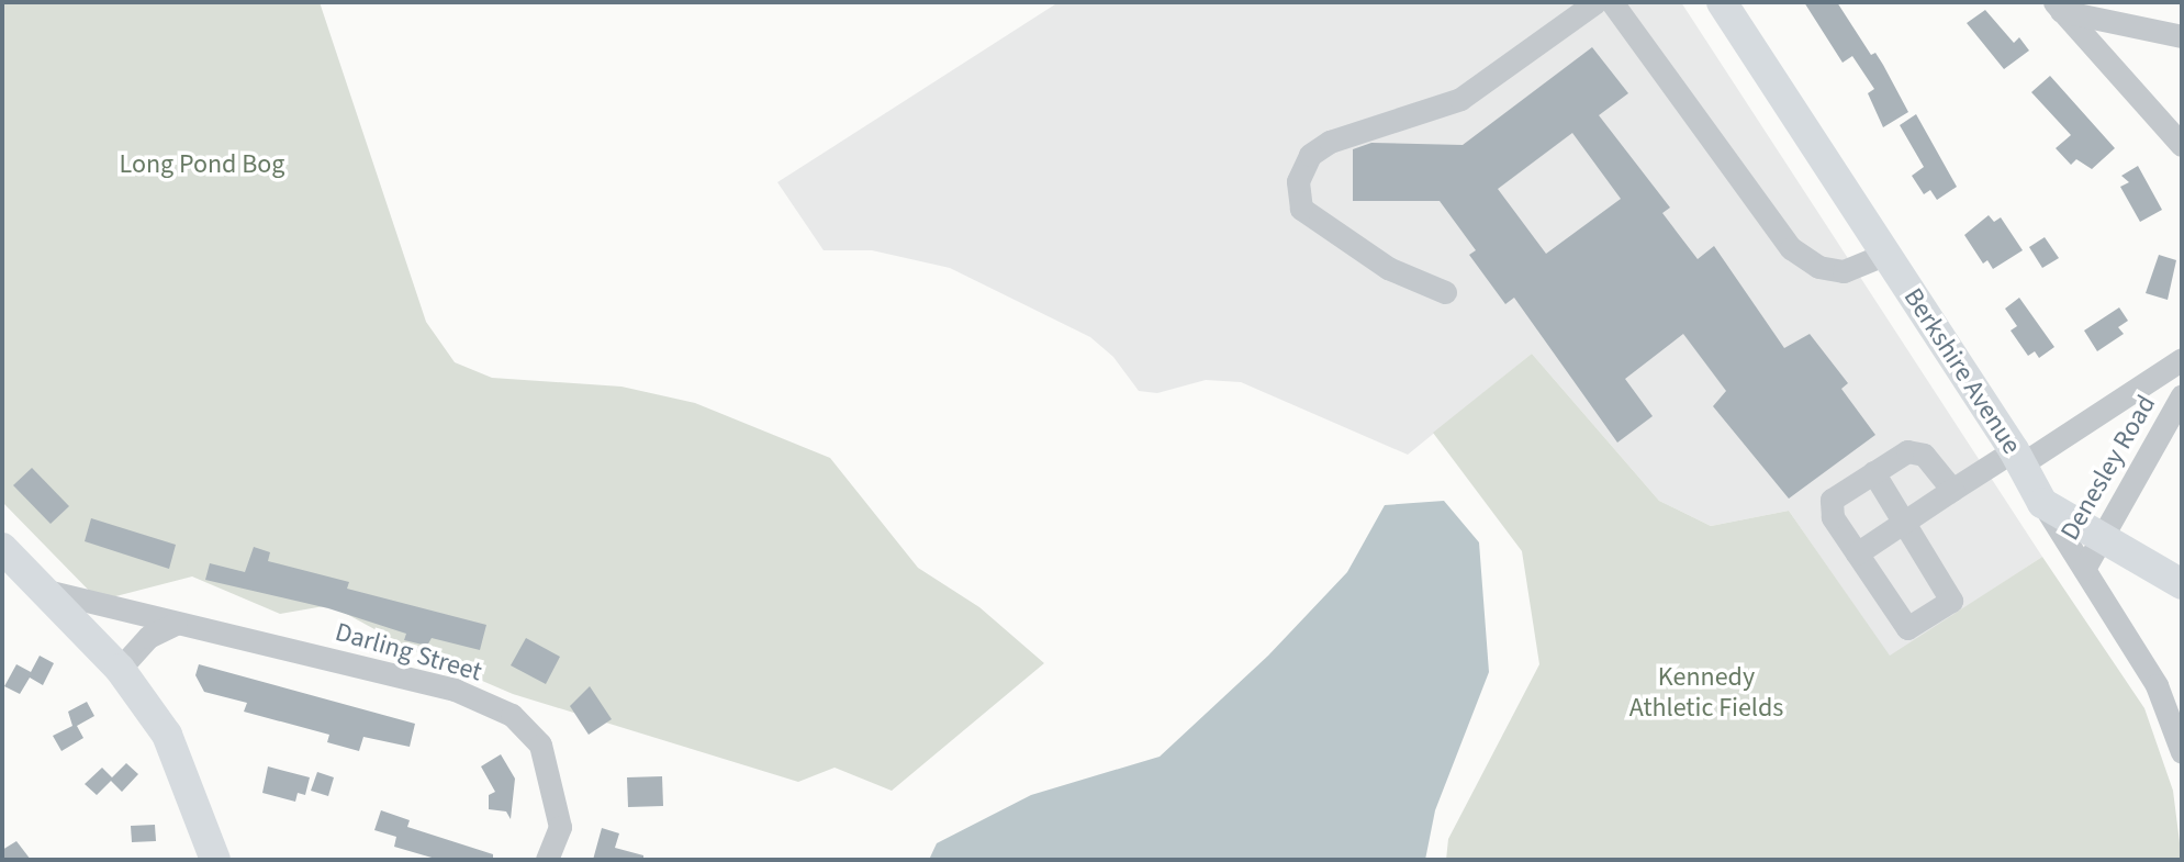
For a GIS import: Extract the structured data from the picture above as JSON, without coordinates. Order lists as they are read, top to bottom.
{
  "streets": {
    "main road": ["Berkshire Avenue"],
    "street": ["Denesley Road", "Darling Street"]
  },
  "crossings": [
    ["Berkshire Avenue", "Denesley Road"]
  ],
  "parks": ["Long Pond Bog", "Kennedy Athletic Fields"]
}
